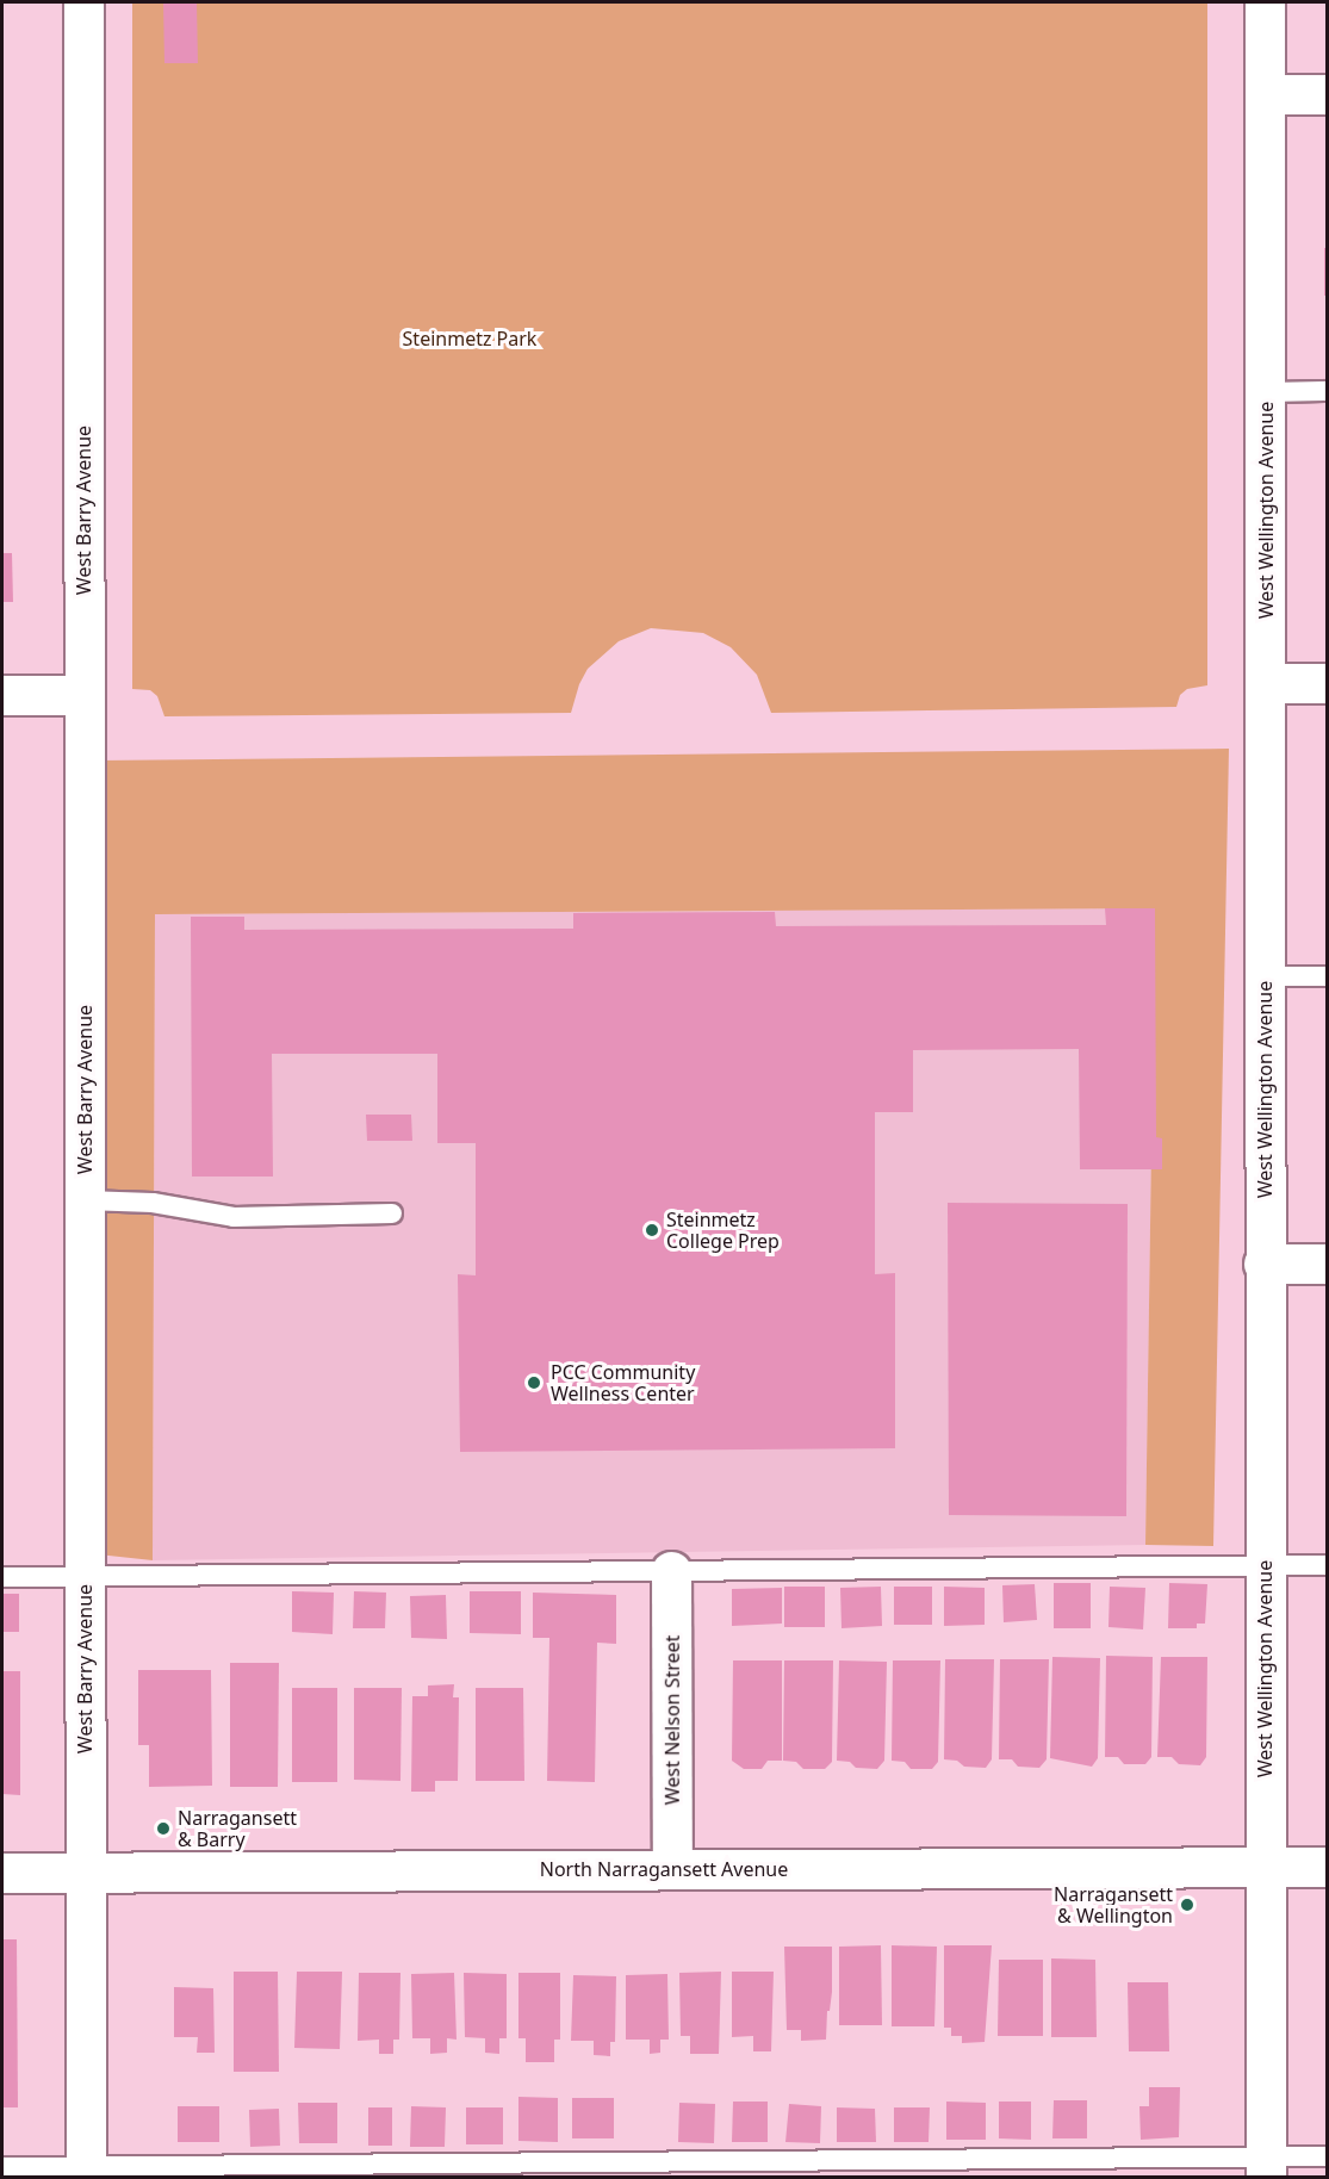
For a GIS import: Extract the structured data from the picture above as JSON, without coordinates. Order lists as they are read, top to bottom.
{
  "streets": {
    "street": [
      "West Barry Avenue",
      "West Wellington Avenue",
      "West Nelson Street",
      "North Narragansett Avenue"
    ]
  },
  "crossings": [
    ["West Barry Avenue", "North Narragansett Avenue"],
    ["West Wellington Avenue", "North Narragansett Avenue"],
    ["West Nelson Street", "North Narragansett Avenue"]
  ],
  "parks": ["Steinmetz Park"],
  "places": [
    "Steinmetz College Prep",
    "PCC Community Wellness Center",
    "Narragansett & Barry",
    "Narragansett & Wellington"
  ]
}
